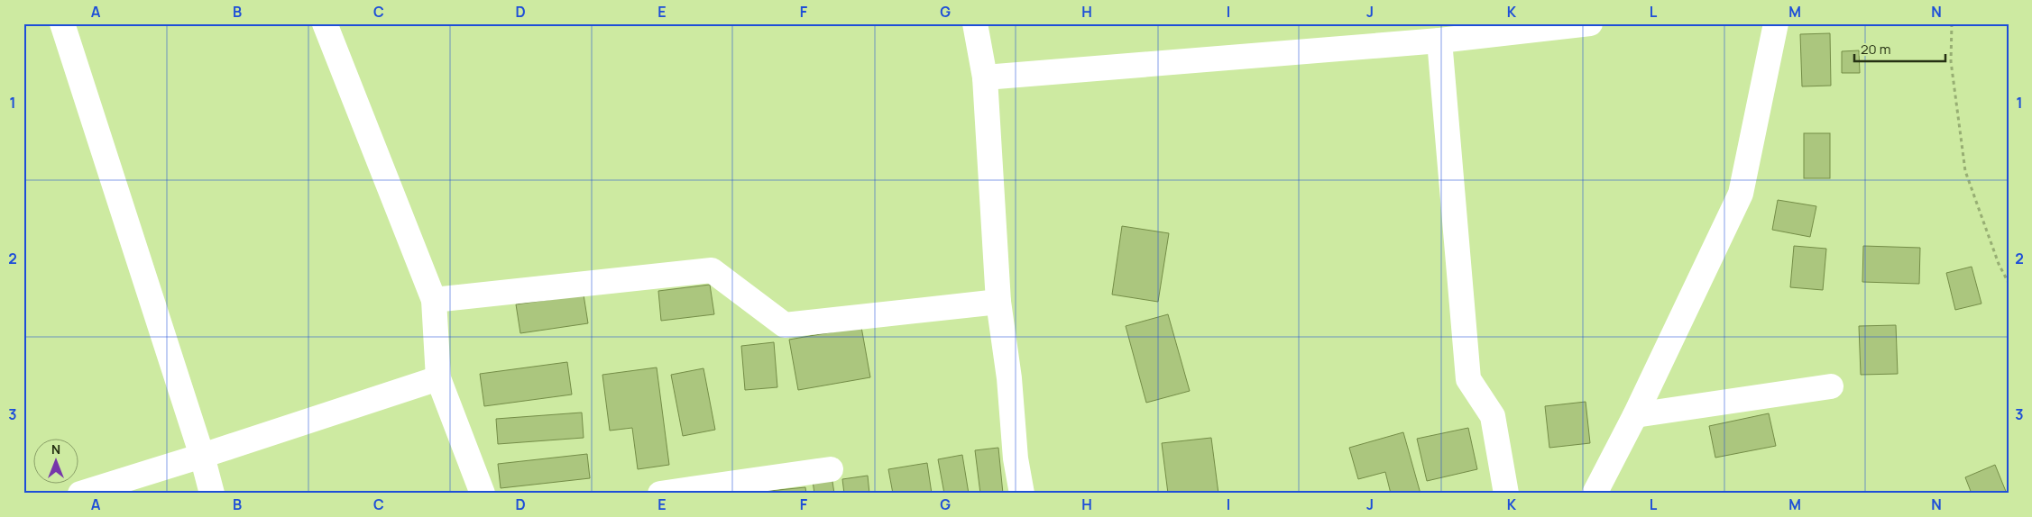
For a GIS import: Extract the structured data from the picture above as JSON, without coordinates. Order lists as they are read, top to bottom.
{
  "scale_bar": "20 m",
  "north": "top",
  "grid": {
    "columns": [
      "A",
      "B",
      "C",
      "D",
      "E",
      "F",
      "G",
      "H",
      "I",
      "J",
      "K",
      "L",
      "M",
      "N"
    ],
    "rows": ["1", "2", "3"]
  }
}
